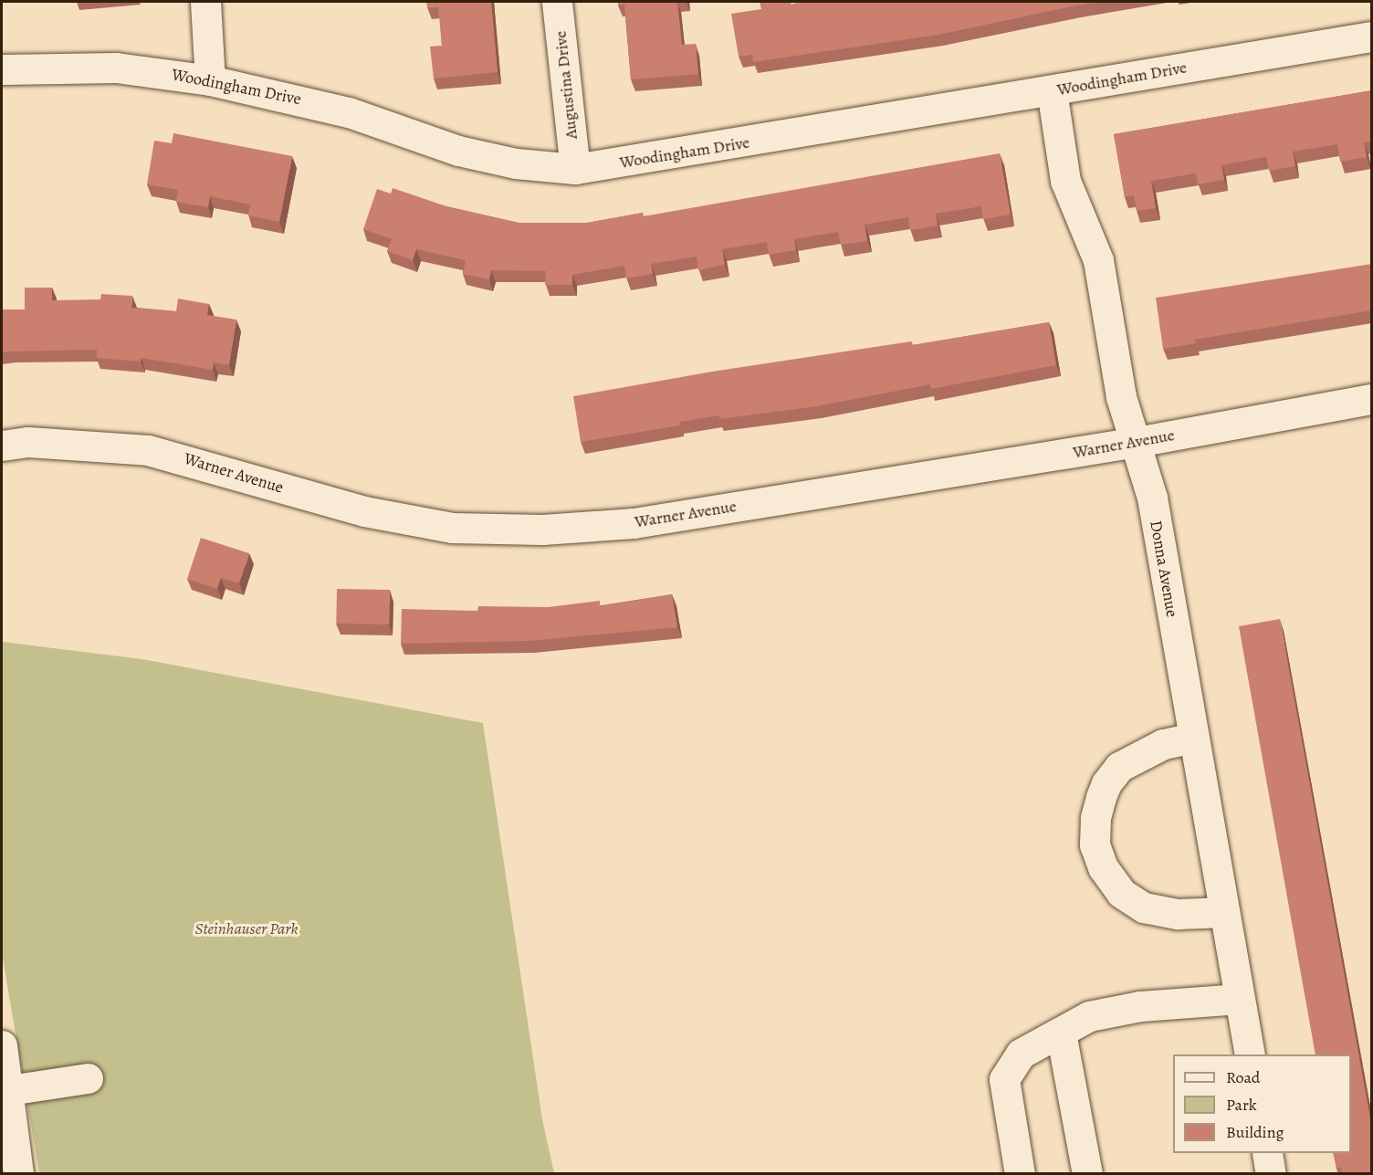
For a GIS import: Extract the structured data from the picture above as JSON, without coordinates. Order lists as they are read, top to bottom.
{
  "streets": {
    "street": [
      "Woodingham Drive",
      "Augustina Drive",
      "Warner Avenue",
      "Donna Avenue"
    ]
  },
  "crossings": [
    ["Woodingham Drive", "Augustina Drive"],
    ["Woodingham Drive", "Donna Avenue"],
    ["Warner Avenue", "Donna Avenue"]
  ],
  "parks": ["Steinhauser Park"],
  "legend": ["Road", "Park", "Building"]
}
